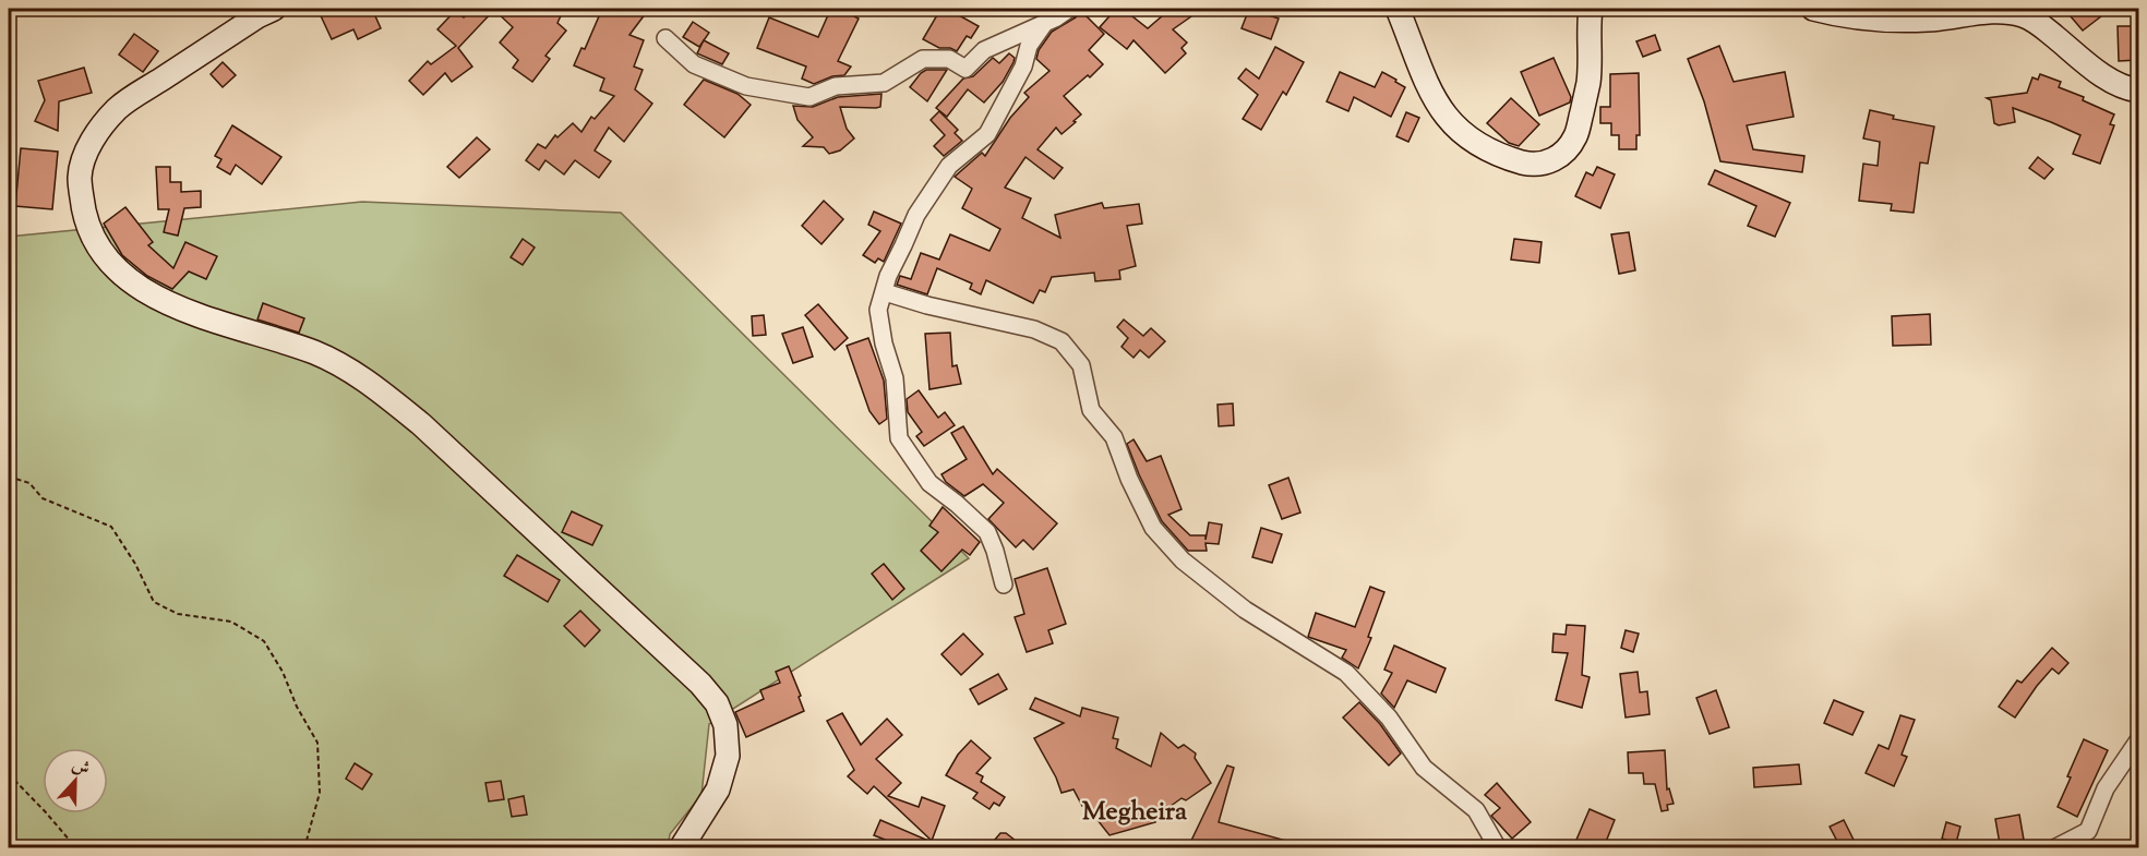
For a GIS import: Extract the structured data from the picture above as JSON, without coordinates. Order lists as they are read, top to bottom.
{
  "districts": ["Megheira"],
  "north": "top"
}
